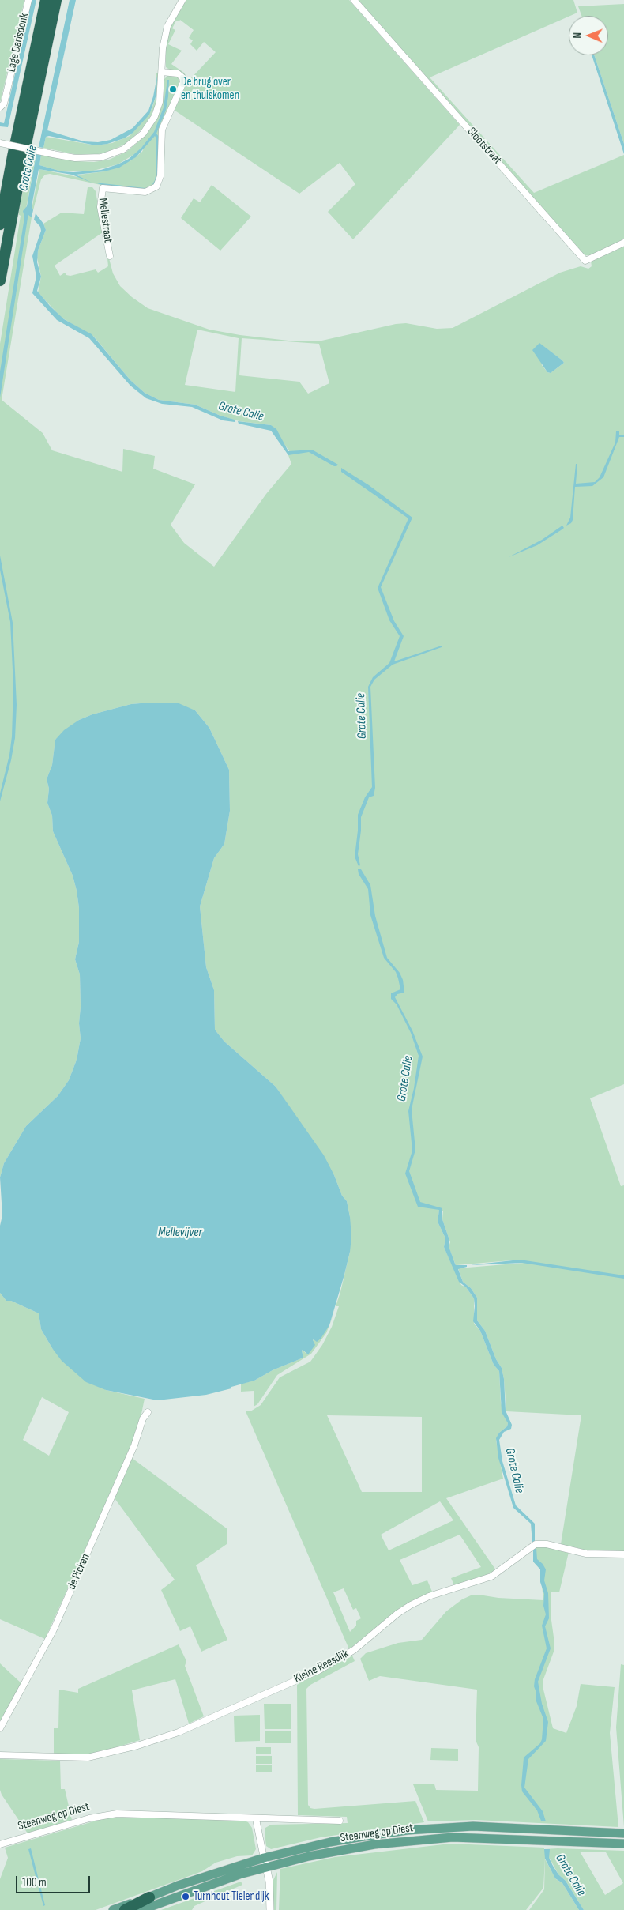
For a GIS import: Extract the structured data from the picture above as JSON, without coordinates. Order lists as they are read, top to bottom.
{
  "streets": {
    "main road": ["Steenweg op Diest"],
    "street": [
      "Lage Darisdonk",
      "Slootstraat",
      "Mellestraat",
      "de Picken",
      "Kleine Reesdijk"
    ]
  },
  "water": ["Grote Calie", "Mellevijver"],
  "places": ["De brug over en thuiskomen", "Turnhout Tielendijk"],
  "scale_bar": "100 m",
  "north": "left"
}
